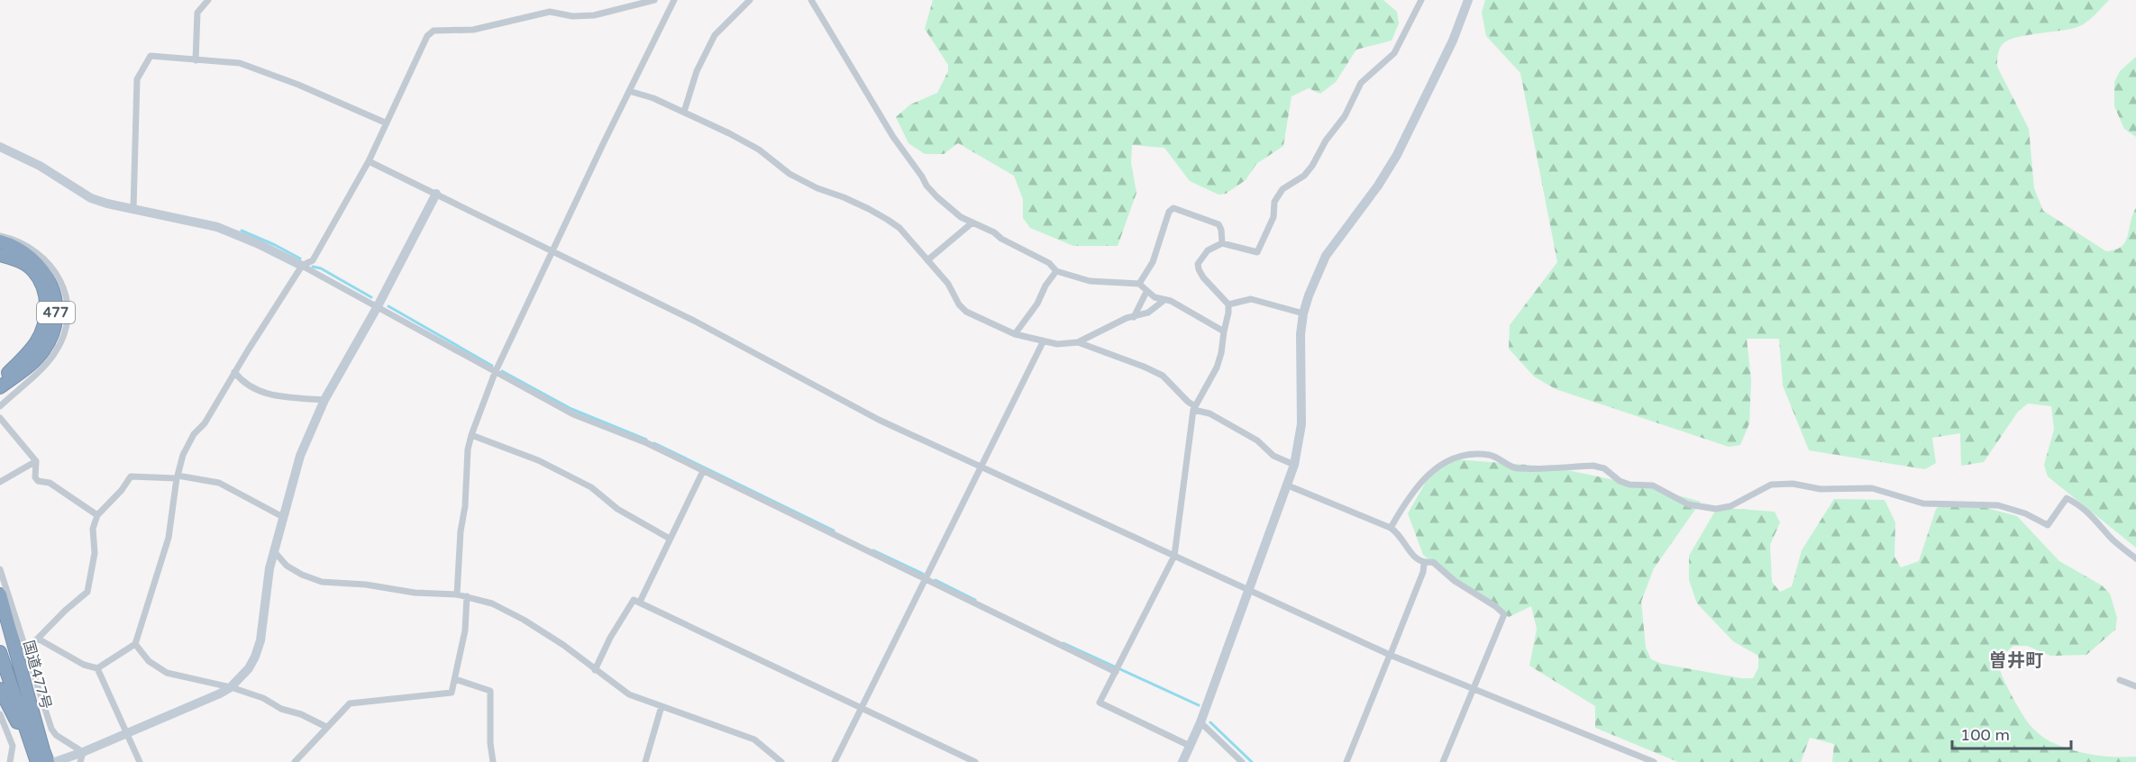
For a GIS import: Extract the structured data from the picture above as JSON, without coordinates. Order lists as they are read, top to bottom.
{
  "streets": {
    "highway": ["477", "国道477号"]
  },
  "districts": ["曽井町"],
  "scale_bar": "100 m"
}
